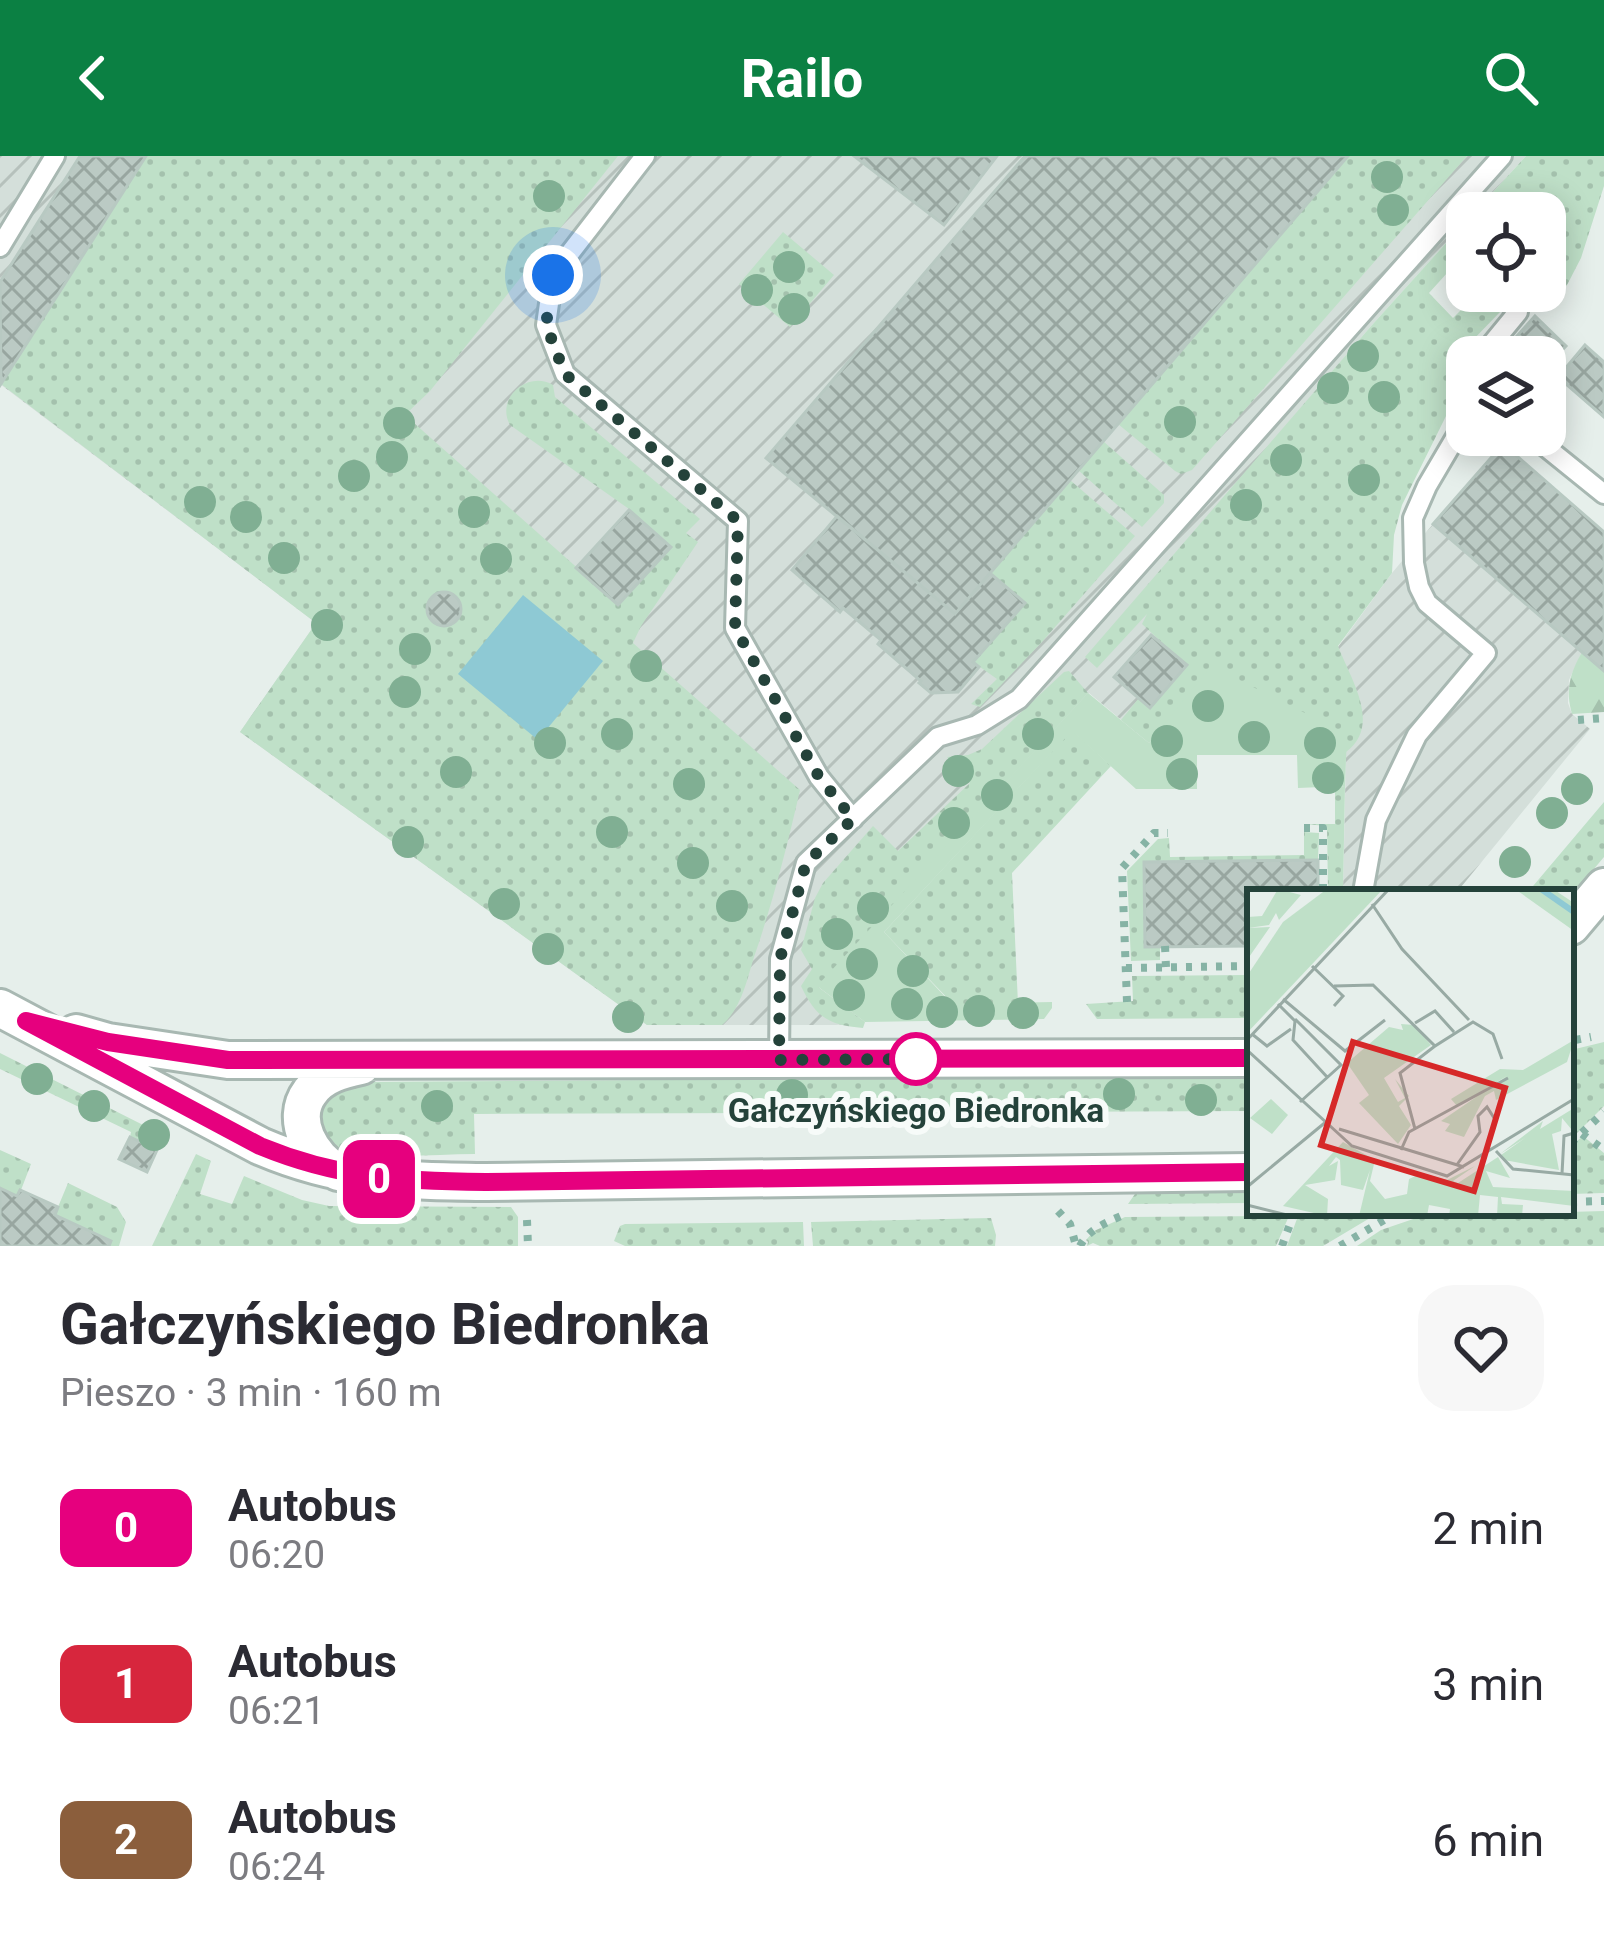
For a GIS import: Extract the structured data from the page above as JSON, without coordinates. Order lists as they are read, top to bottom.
{
  "places": ["Gałczyńskiego Biedronka"],
  "lines": ["bus line 0"],
  "page": {
    "header": "Railo",
    "on_map": "0",
    "heading": ["Gałczyńskiego Biedronka", "Pieszo · 3 min · 160 m"],
    "list": [
      {
        "mark": "0",
        "name": "Autobus",
        "note": "06:20",
        "value": "2 min"
      },
      {
        "mark": "1",
        "name": "Autobus",
        "note": "06:21",
        "value": "3 min"
      },
      {
        "mark": "2",
        "name": "Autobus",
        "note": "06:24",
        "value": "6 min"
      }
    ]
  }
}
